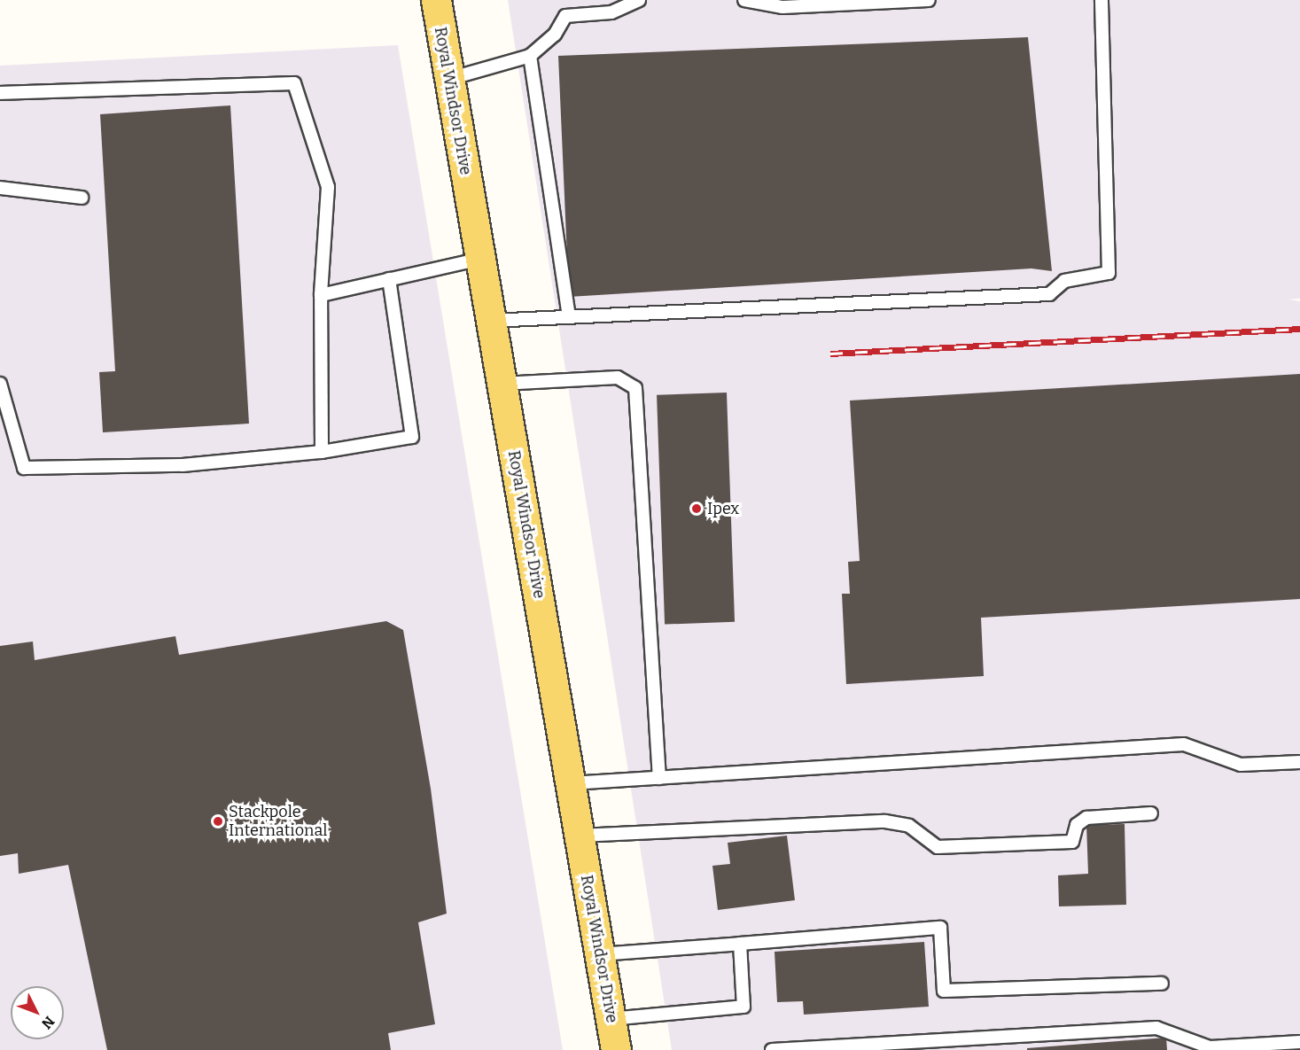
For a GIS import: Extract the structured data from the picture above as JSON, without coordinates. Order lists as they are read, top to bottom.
{
  "streets": {
    "main road": ["Royal Windsor Drive"]
  },
  "places": ["Ipex", "Stackpole International"],
  "north": "bottom right"
}
